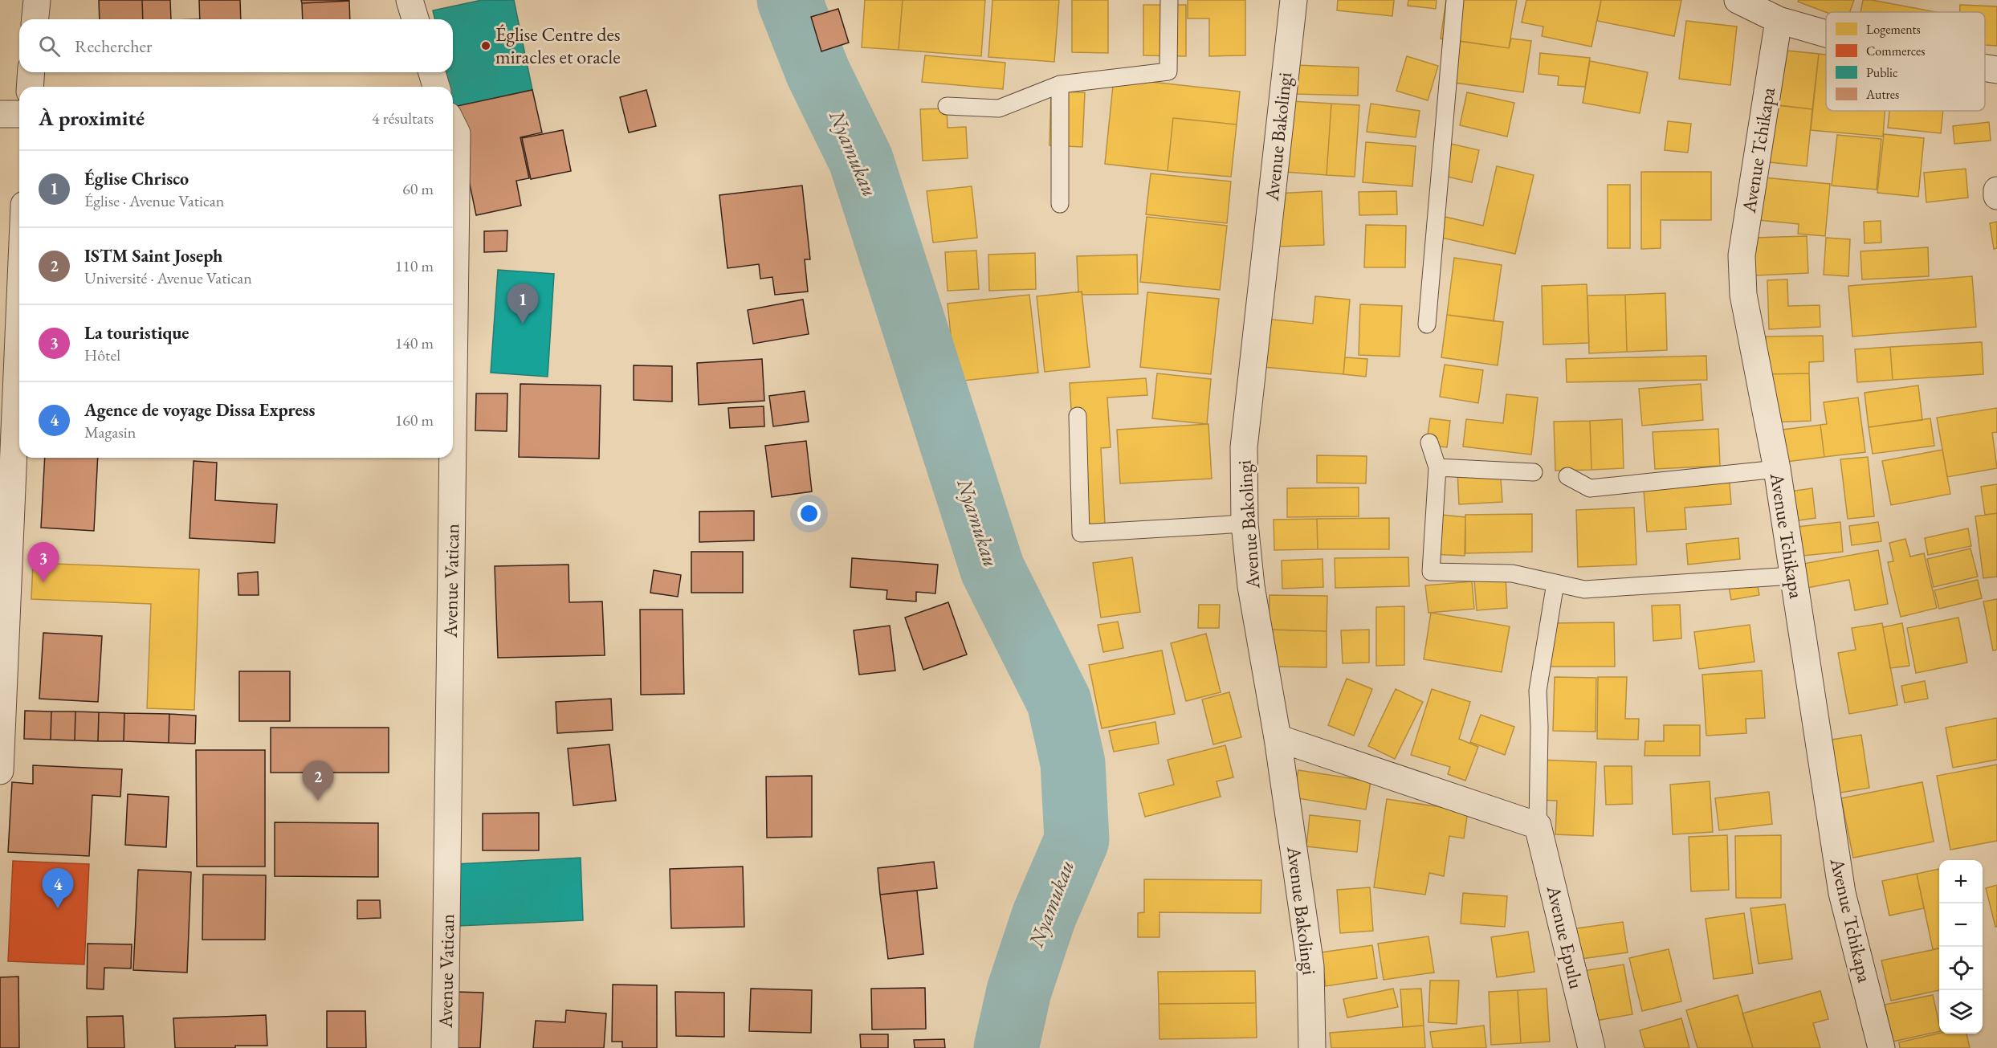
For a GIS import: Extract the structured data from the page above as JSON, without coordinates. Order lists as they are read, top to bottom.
{
  "streets": {
    "street": [
      "Avenue Bakolingi",
      "Avenue Tchikapa",
      "Avenue Vatican",
      "Avenue Epulu"
    ]
  },
  "water": ["Nyamukau"],
  "places": ["Église Centre des miracles et oracle"],
  "legend": [
    "Logements",
    "Commerces",
    "Public",
    "Autres"
  ],
  "page": {
    "search": "Rechercher",
    "heading": ["À proximité", "4 résultats"],
    "list": [
      {
        "mark": "1",
        "name": "Église Chrisco",
        "note": "Église · Avenue Vatican",
        "value": "60 m"
      },
      {
        "mark": "2",
        "name": "ISTM Saint Joseph",
        "note": "Université · Avenue Vatican",
        "value": "110 m"
      },
      {
        "mark": "3",
        "name": "La touristique",
        "note": "Hôtel",
        "value": "140 m"
      },
      {
        "mark": "4",
        "name": "Agence de voyage Dissa Express",
        "note": "Magasin",
        "value": "160 m"
      }
    ],
    "pins": [
      "1",
      "3",
      "2",
      "4"
    ],
    "map_buttons": ["+", "−"]
  }
}
